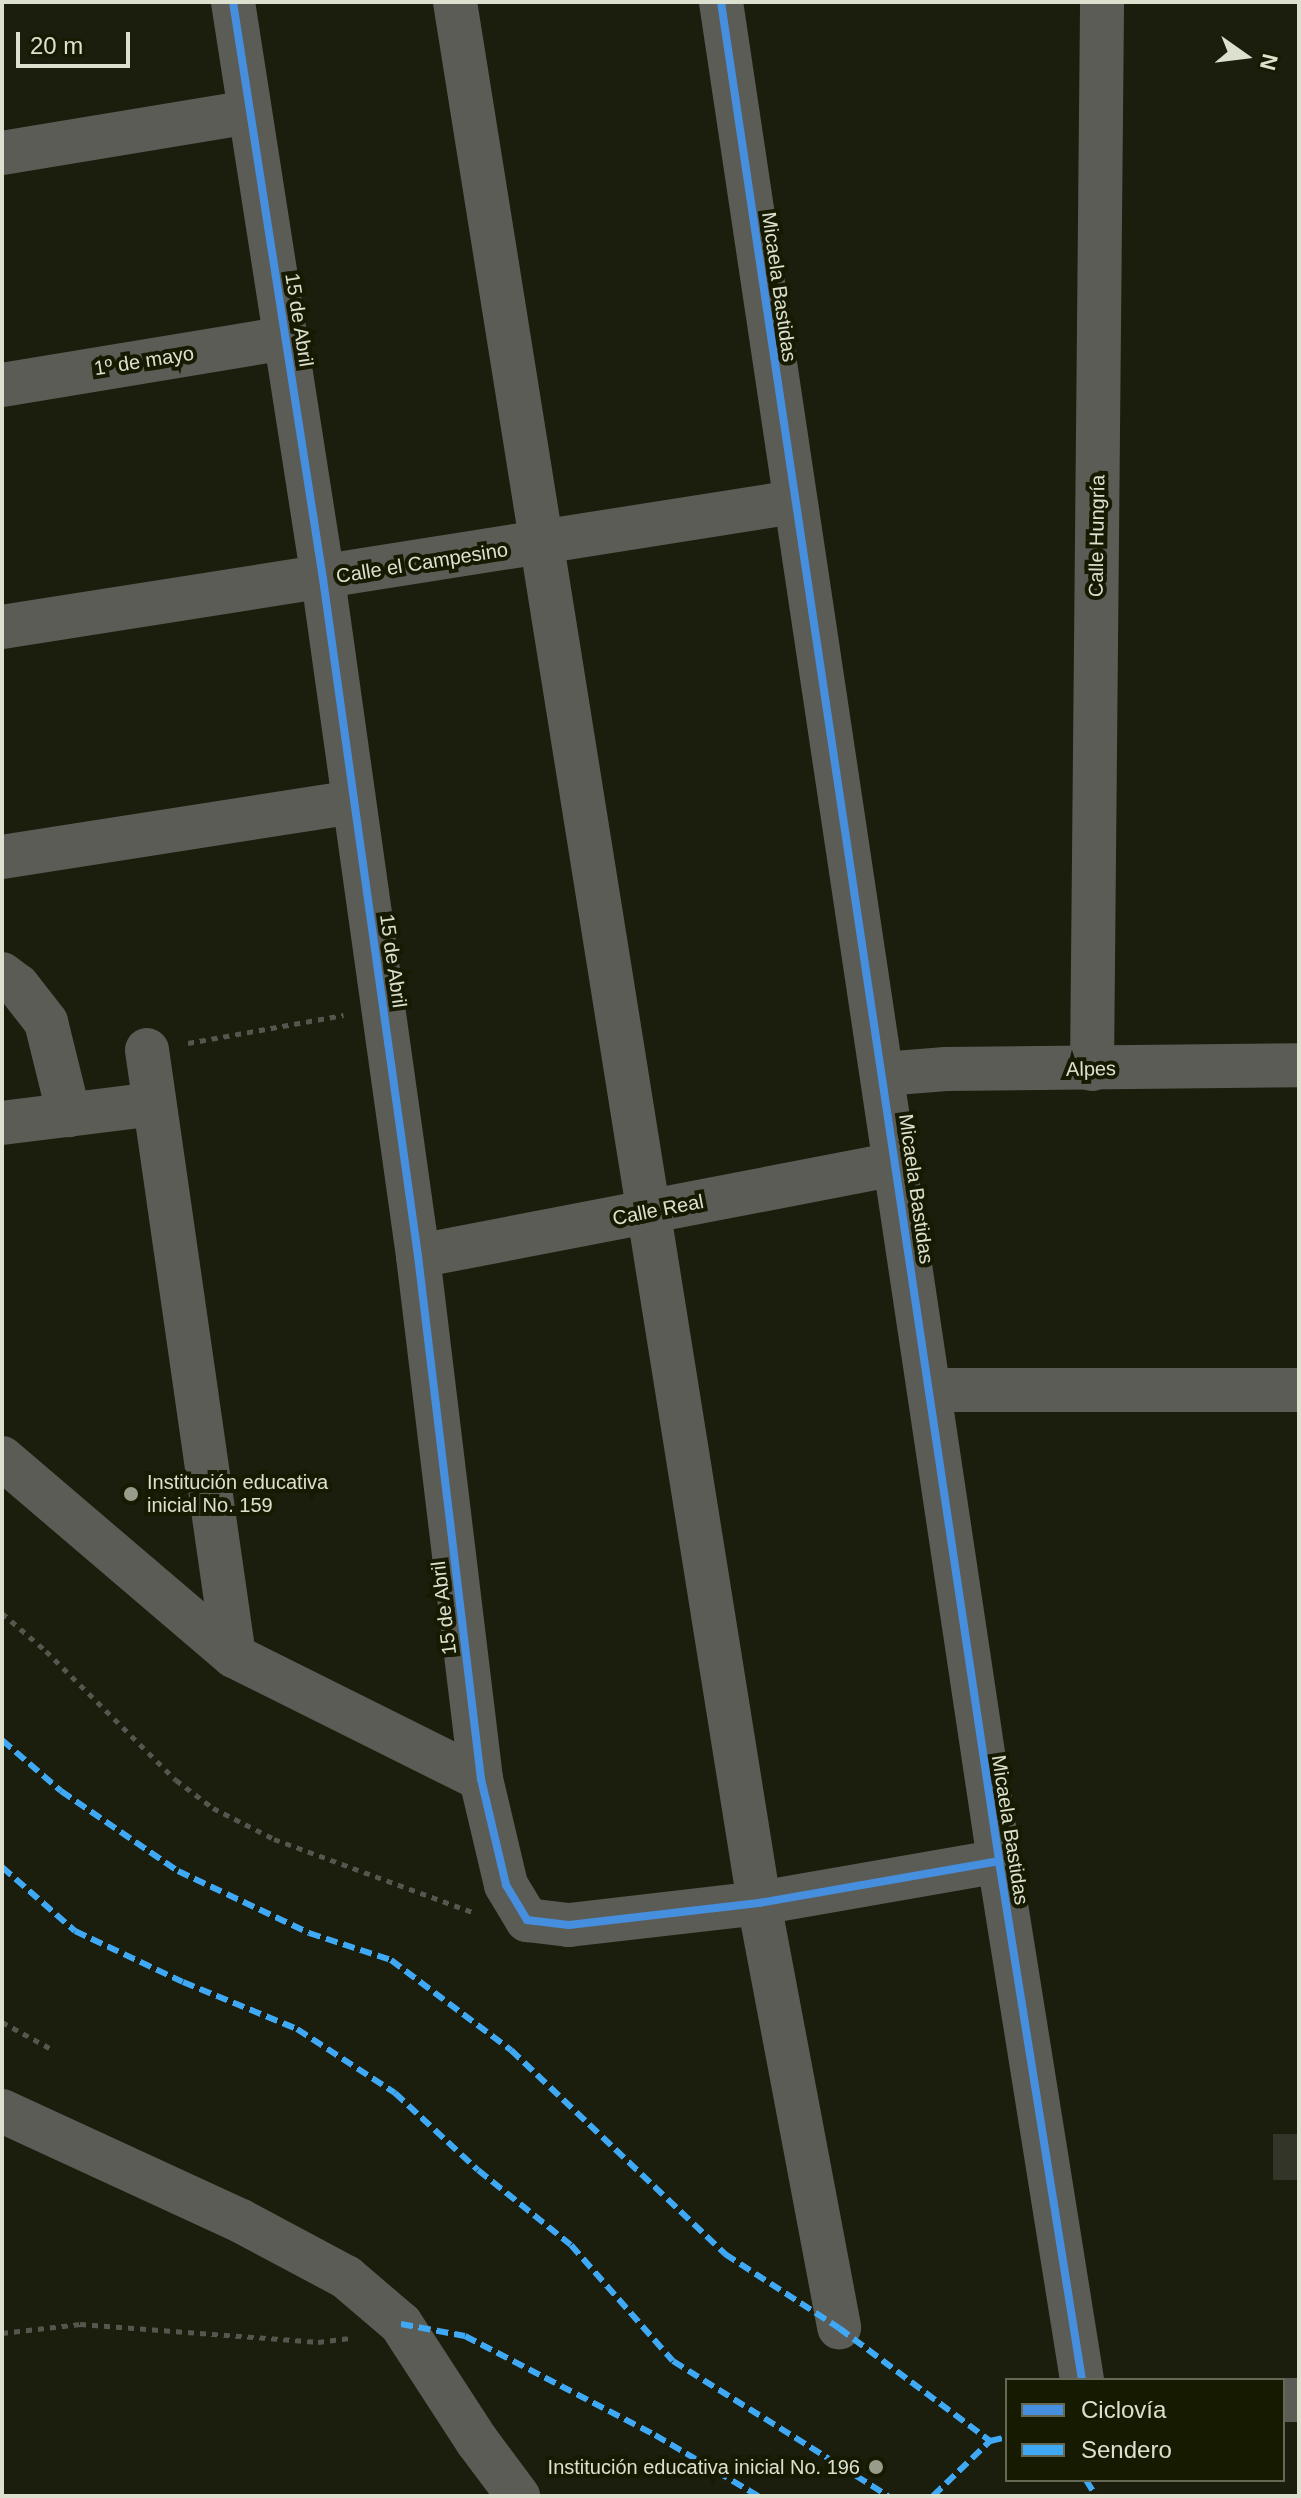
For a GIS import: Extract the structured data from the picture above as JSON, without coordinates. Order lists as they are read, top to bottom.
{
  "streets": {
    "street": [
      "Micaela Bastidas",
      "15 de Abril",
      "1º de mayo",
      "Calle Hungría",
      "Calle el Campesino",
      "Alpes",
      "Calle Real"
    ]
  },
  "crossings": [
    ["Micaela Bastidas", "Calle el Campesino"],
    ["Micaela Bastidas", "Alpes"],
    ["Micaela Bastidas", "Calle Real"],
    ["15 de Abril", "1º de mayo"],
    ["15 de Abril", "Calle el Campesino"],
    ["15 de Abril", "Calle Real"],
    ["Calle Hungría", "Alpes"]
  ],
  "places": ["Institución educativa inicial No. 159", "Institución educativa inicial No. 196"],
  "legend": ["Ciclovía", "Sendero"],
  "scale_bar": "20 m",
  "north": "right"
}
